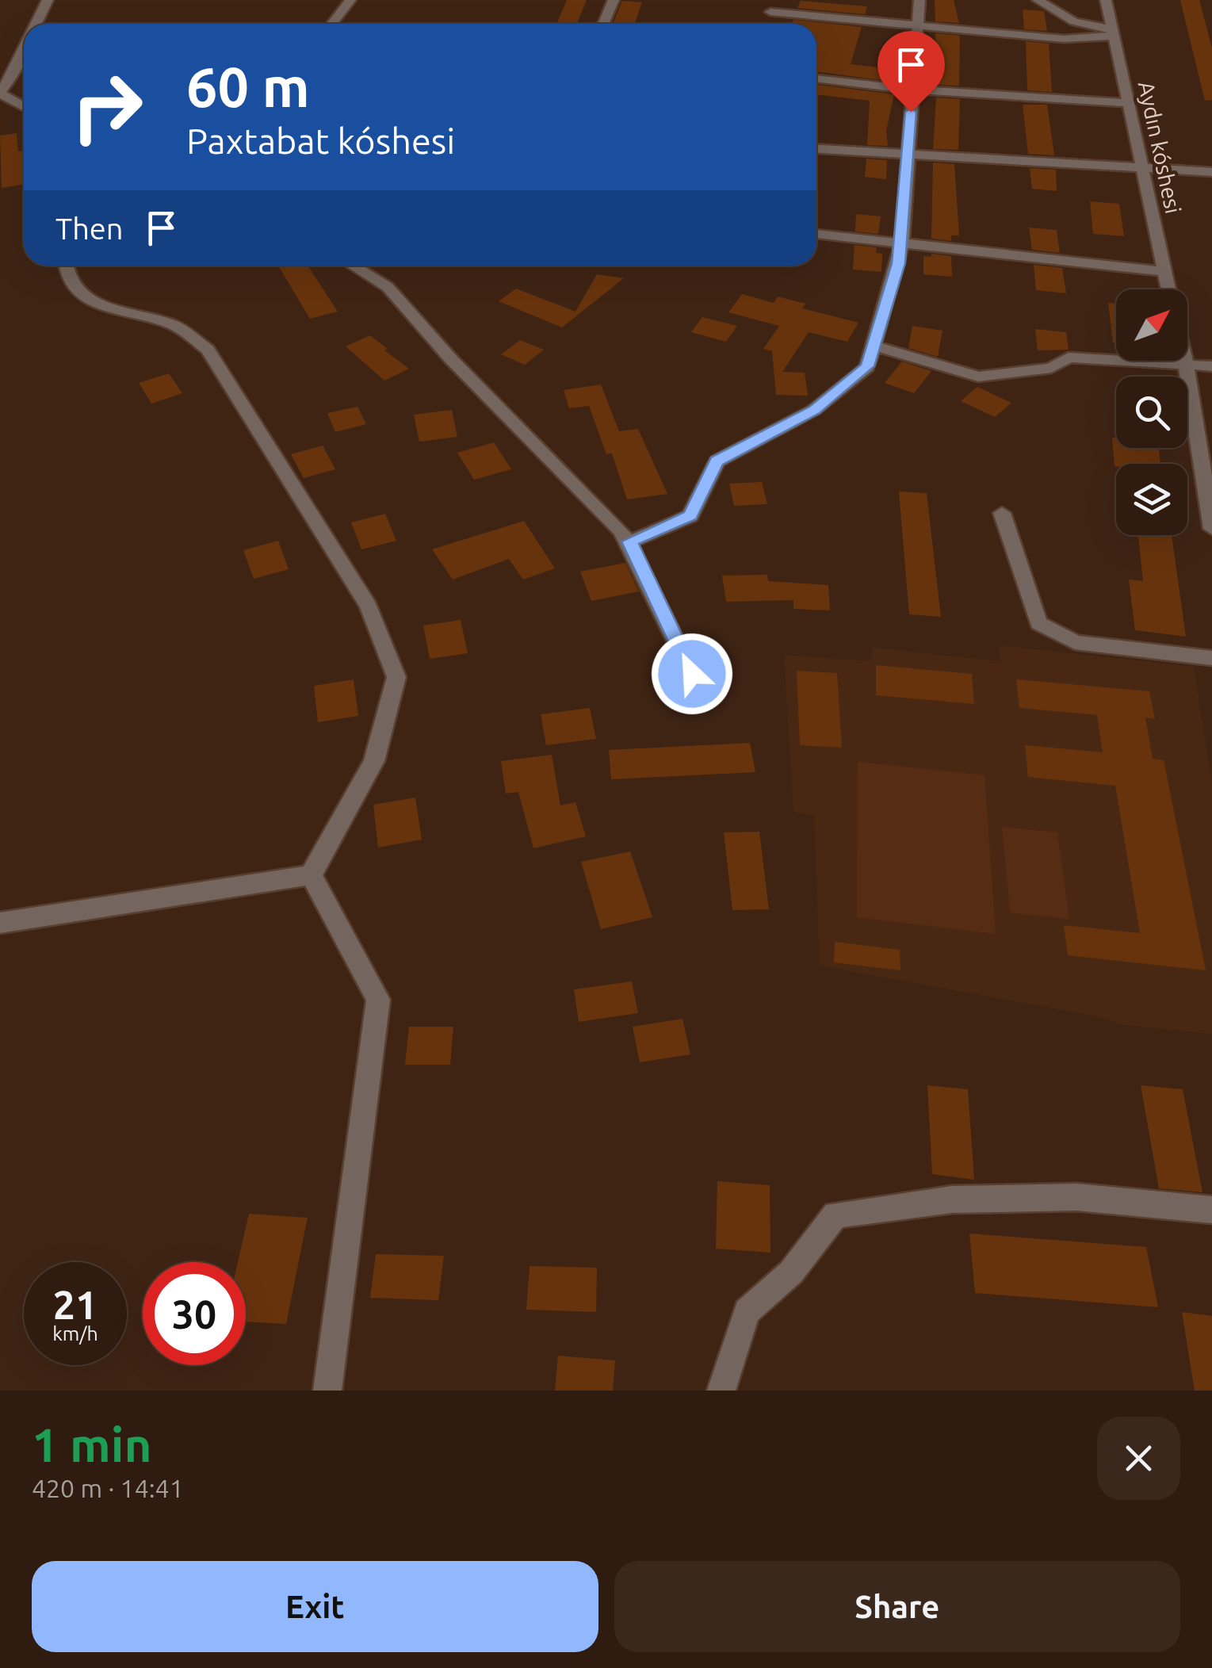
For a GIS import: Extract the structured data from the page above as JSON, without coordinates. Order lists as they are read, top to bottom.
{
  "streets": {
    "street": ["Aydın kóshesi"]
  },
  "north": "top right",
  "page": {
    "turn": ["60 m", "Paxtabat kóshesi"],
    "then": "Then",
    "speed": "21 km/h",
    "limit": "30",
    "heading": ["1 min", "420 m · 14:41"],
    "buttons": ["Exit", "Share"]
  }
}
